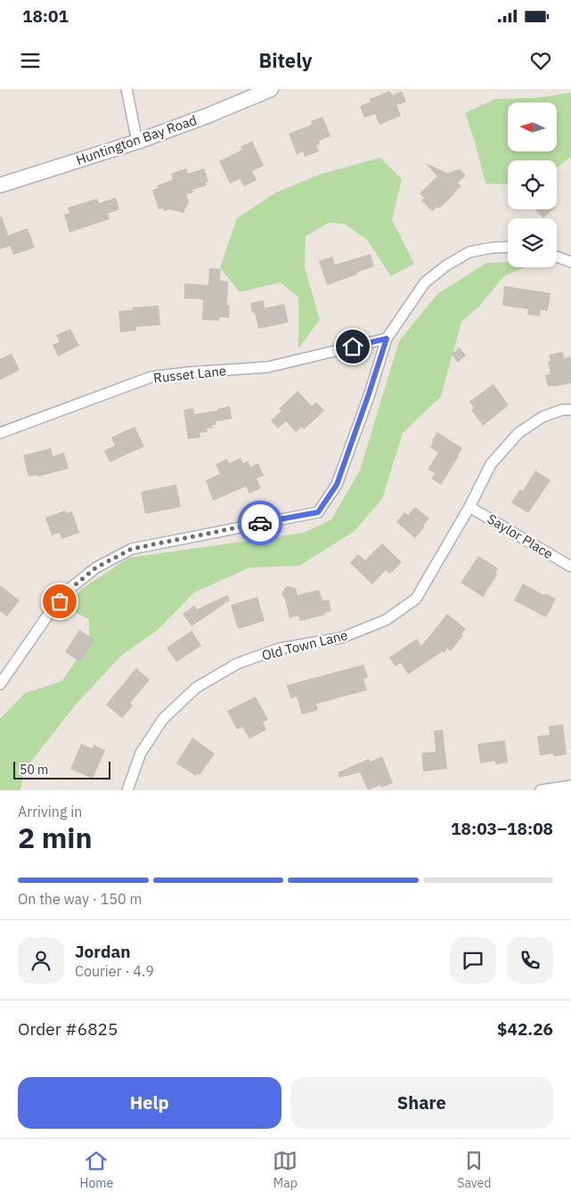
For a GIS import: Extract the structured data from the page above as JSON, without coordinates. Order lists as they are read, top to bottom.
{
  "streets": {
    "street": [
      "Huntington Bay Road",
      "Russet Lane",
      "Saylor Place",
      "Old Town Lane"
    ]
  },
  "crossings": [
    ["Saylor Place", "Old Town Lane"]
  ],
  "scale_bar": "50 m",
  "north": "left",
  "page": {
    "status": "18:01",
    "header": "Bitely",
    "scale": "50 m",
    "heading": ["2 min", "Arriving in", "18:03–18:08"],
    "panel": [
      "Jordan",
      "Courier · 4.9",
      "Order #6825",
      "$42.26"
    ],
    "bar": "On the way · 150 m",
    "buttons": ["Help", "Share"],
    "tabs": ["Home", "Map", "Saved"]
  }
}
